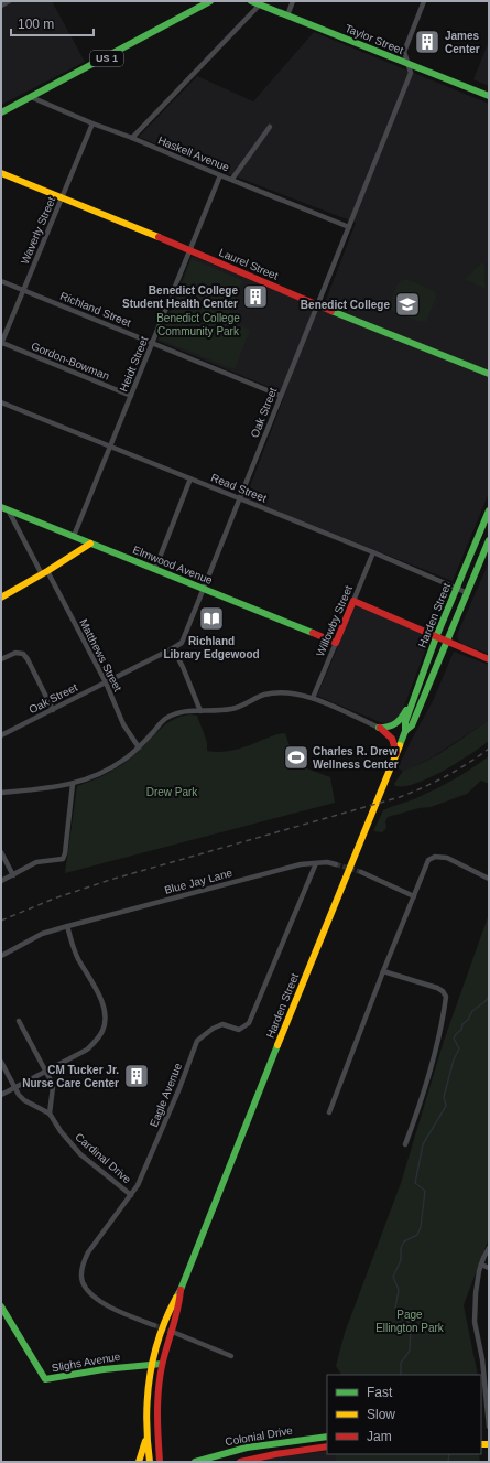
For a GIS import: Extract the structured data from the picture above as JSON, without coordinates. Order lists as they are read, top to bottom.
{
  "streets": {
    "main road": [
      "Taylor Street",
      "US 1",
      "Laurel Street",
      "Elmwood Avenue",
      "Harden Street",
      "Willowby Street",
      "Slighs Avenue",
      "Colonial Drive"
    ],
    "street": [
      "Haskell Avenue",
      "Waverly Street",
      "Richland Street",
      "Gordon-Bowman",
      "Heidt Street",
      "Oak Street",
      "Read Street",
      "Matthews Street",
      "Blue Jay Lane",
      "Eagle Avenue",
      "Cardinal Drive"
    ]
  },
  "crossings": [
    ["Taylor Street", "Oak Street"],
    ["US 1", "Haskell Avenue"],
    ["Haskell Avenue", "Waverly Street"],
    ["Haskell Avenue", "Heidt Street"],
    ["Haskell Avenue", "Oak Street"],
    ["Waverly Street", "Laurel Street"],
    ["Waverly Street", "Richland Street"],
    ["Waverly Street", "Gordon-Bowman"],
    ["Laurel Street", "Heidt Street"],
    ["Laurel Street", "Oak Street"],
    ["Richland Street", "Heidt Street"],
    ["Richland Street", "Oak Street"],
    ["Gordon-Bowman", "Heidt Street"],
    ["Heidt Street", "Read Street"],
    ["Heidt Street", "Elmwood Avenue"],
    ["Oak Street", "Read Street"],
    ["Oak Street", "Elmwood Avenue"],
    ["Oak Street", "Matthews Street"],
    ["Read Street", "Harden Street"],
    ["Read Street", "Willowby Street"],
    ["Elmwood Avenue", "Willowby Street"],
    ["Elmwood Avenue", "Matthews Street"],
    ["Harden Street", "Slighs Avenue"],
    ["Blue Jay Lane", "Eagle Avenue"],
    ["Eagle Avenue", "Cardinal Drive"]
  ],
  "parks": ["Benedict College Community Park", "Drew Park", "Page Ellington Park"],
  "places": {
    "building": ["James Center", "Benedict College Student Health Center", "CM Tucker Jr. Nurse Care Center"],
    "school or university": ["Benedict College"],
    "library": ["Richland Library Edgewood"],
    "sports": ["Charles R. Drew Wellness Center"]
  },
  "legend": ["Fast", "Slow", "Jam"],
  "scale_bar": "100 m"
}
